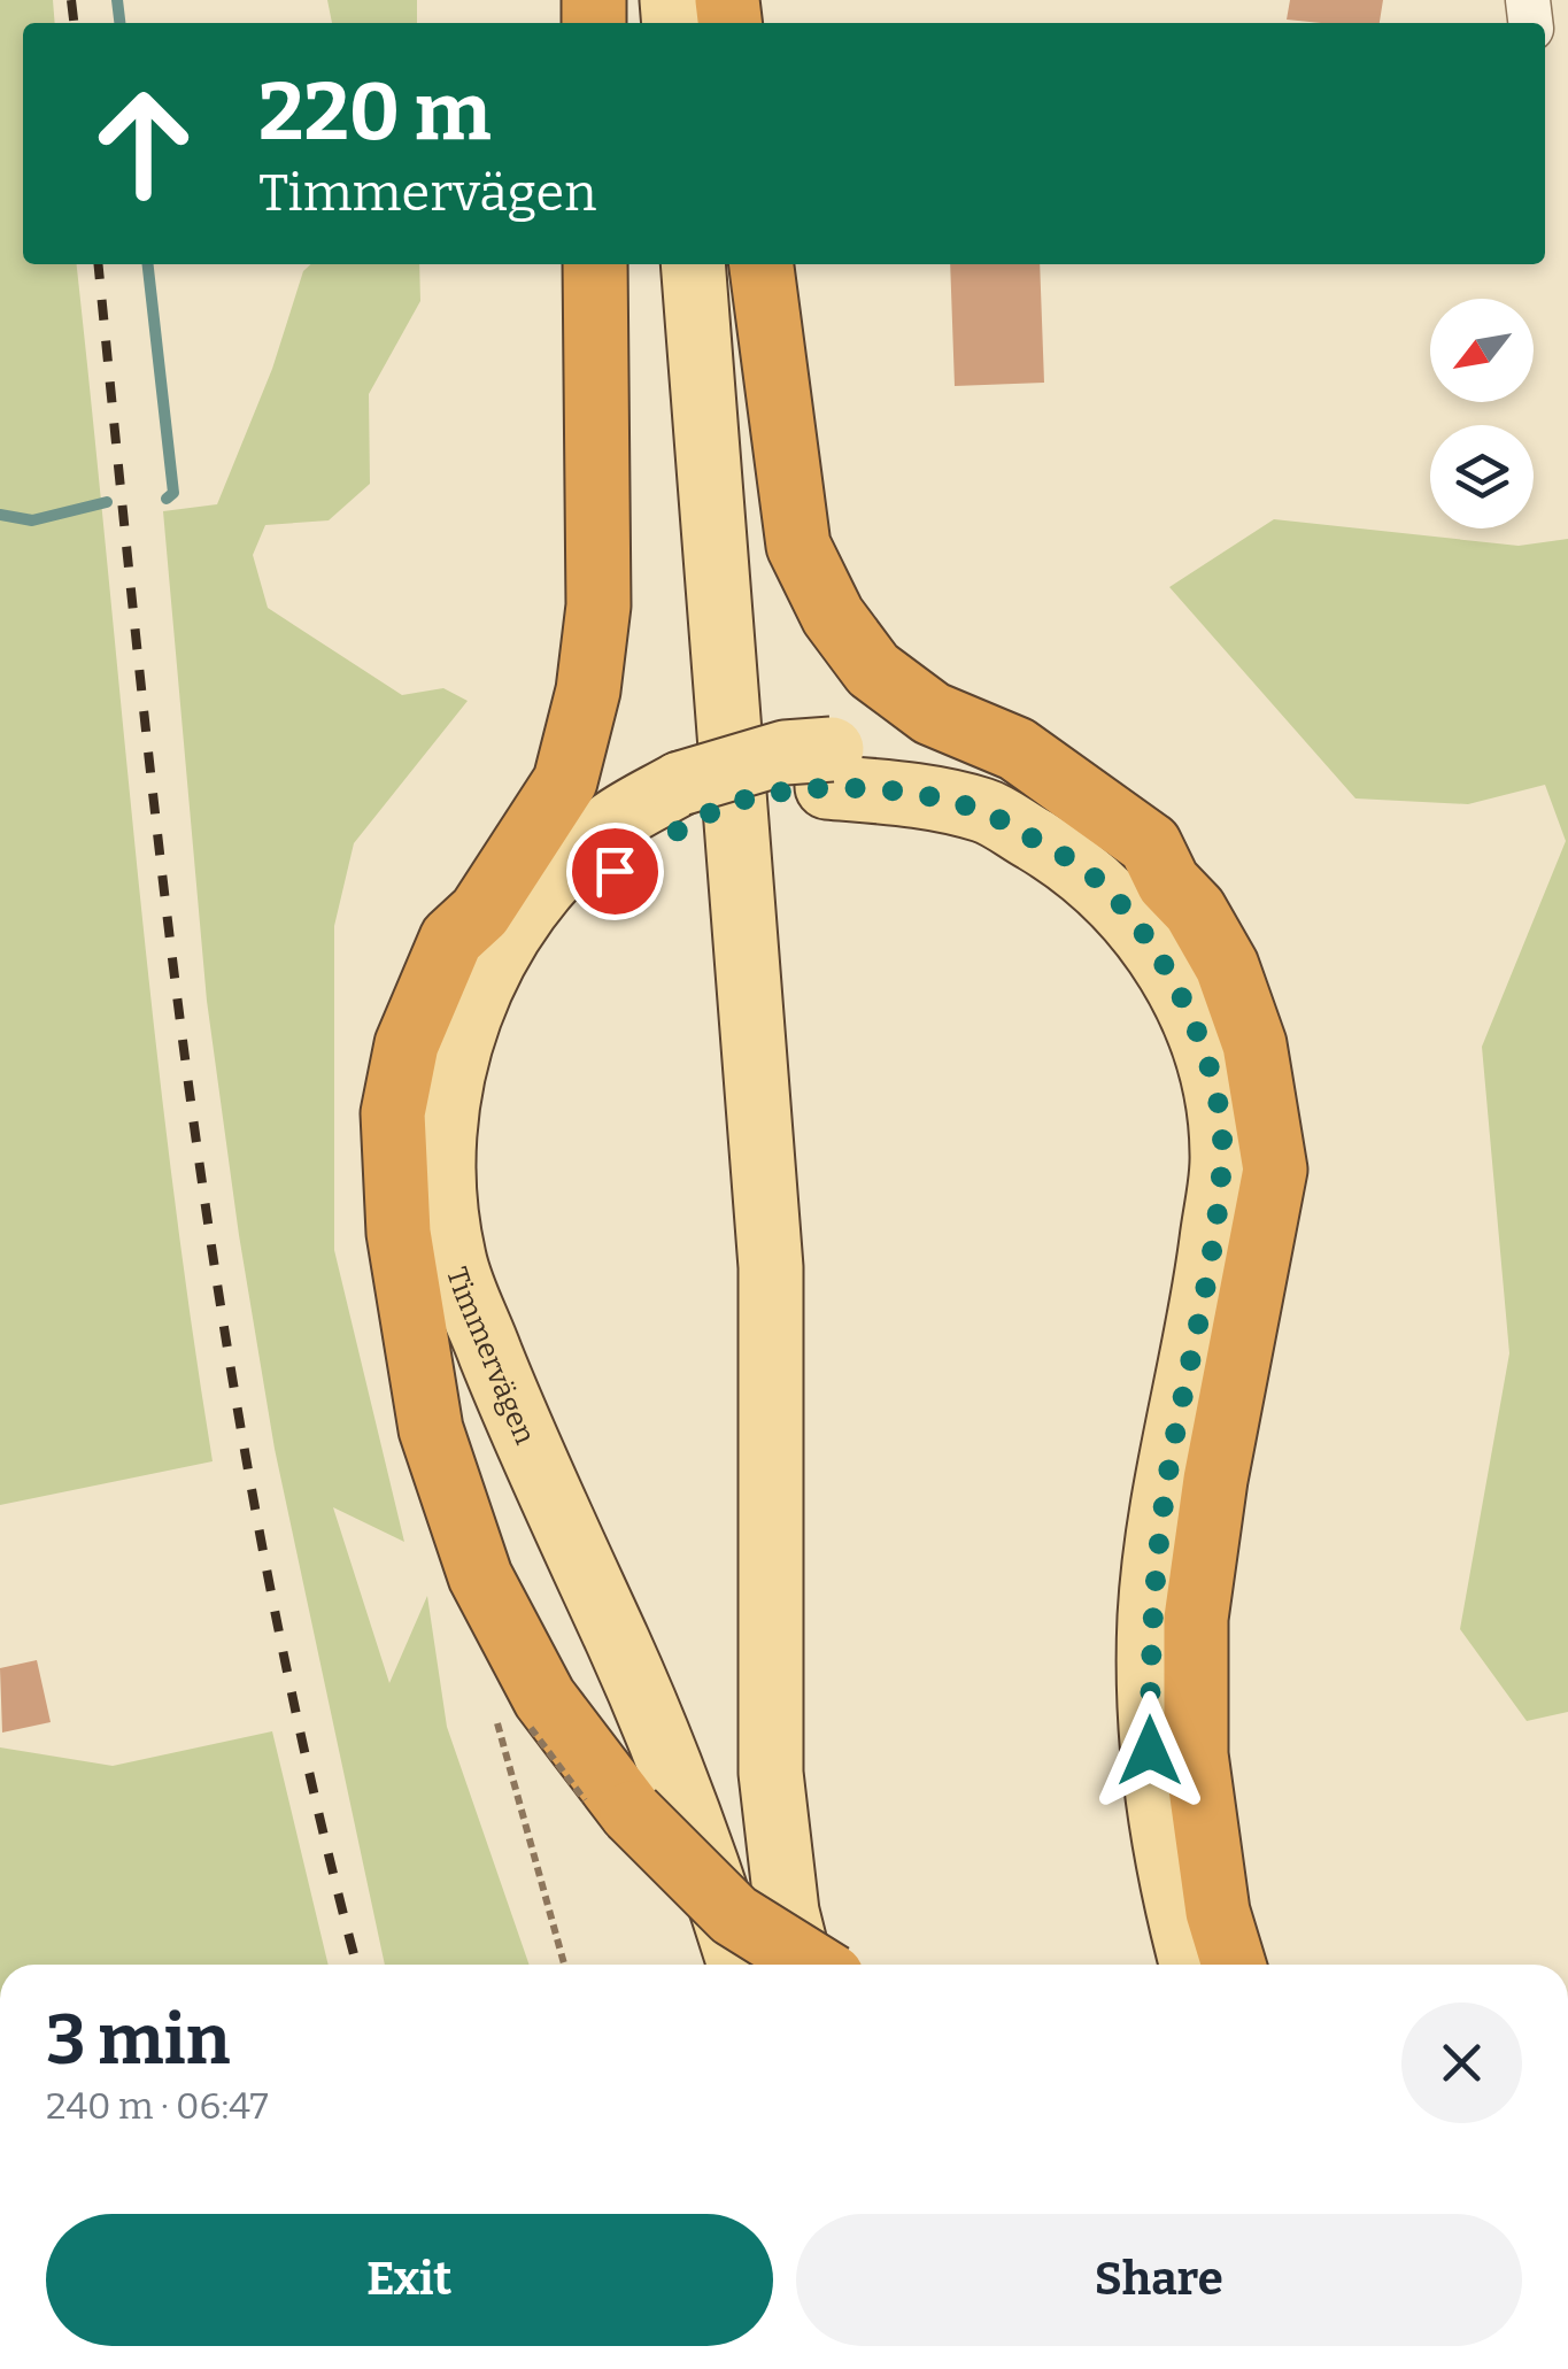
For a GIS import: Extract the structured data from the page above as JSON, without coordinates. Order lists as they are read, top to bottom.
{
  "streets": {
    "main road": ["Timmervägen"]
  },
  "north": "bottom left",
  "page": {
    "turn": ["220 m", "Timmervägen"],
    "heading": ["3 min", "240 m · 06:47"],
    "buttons": ["Exit", "Share"]
  }
}
